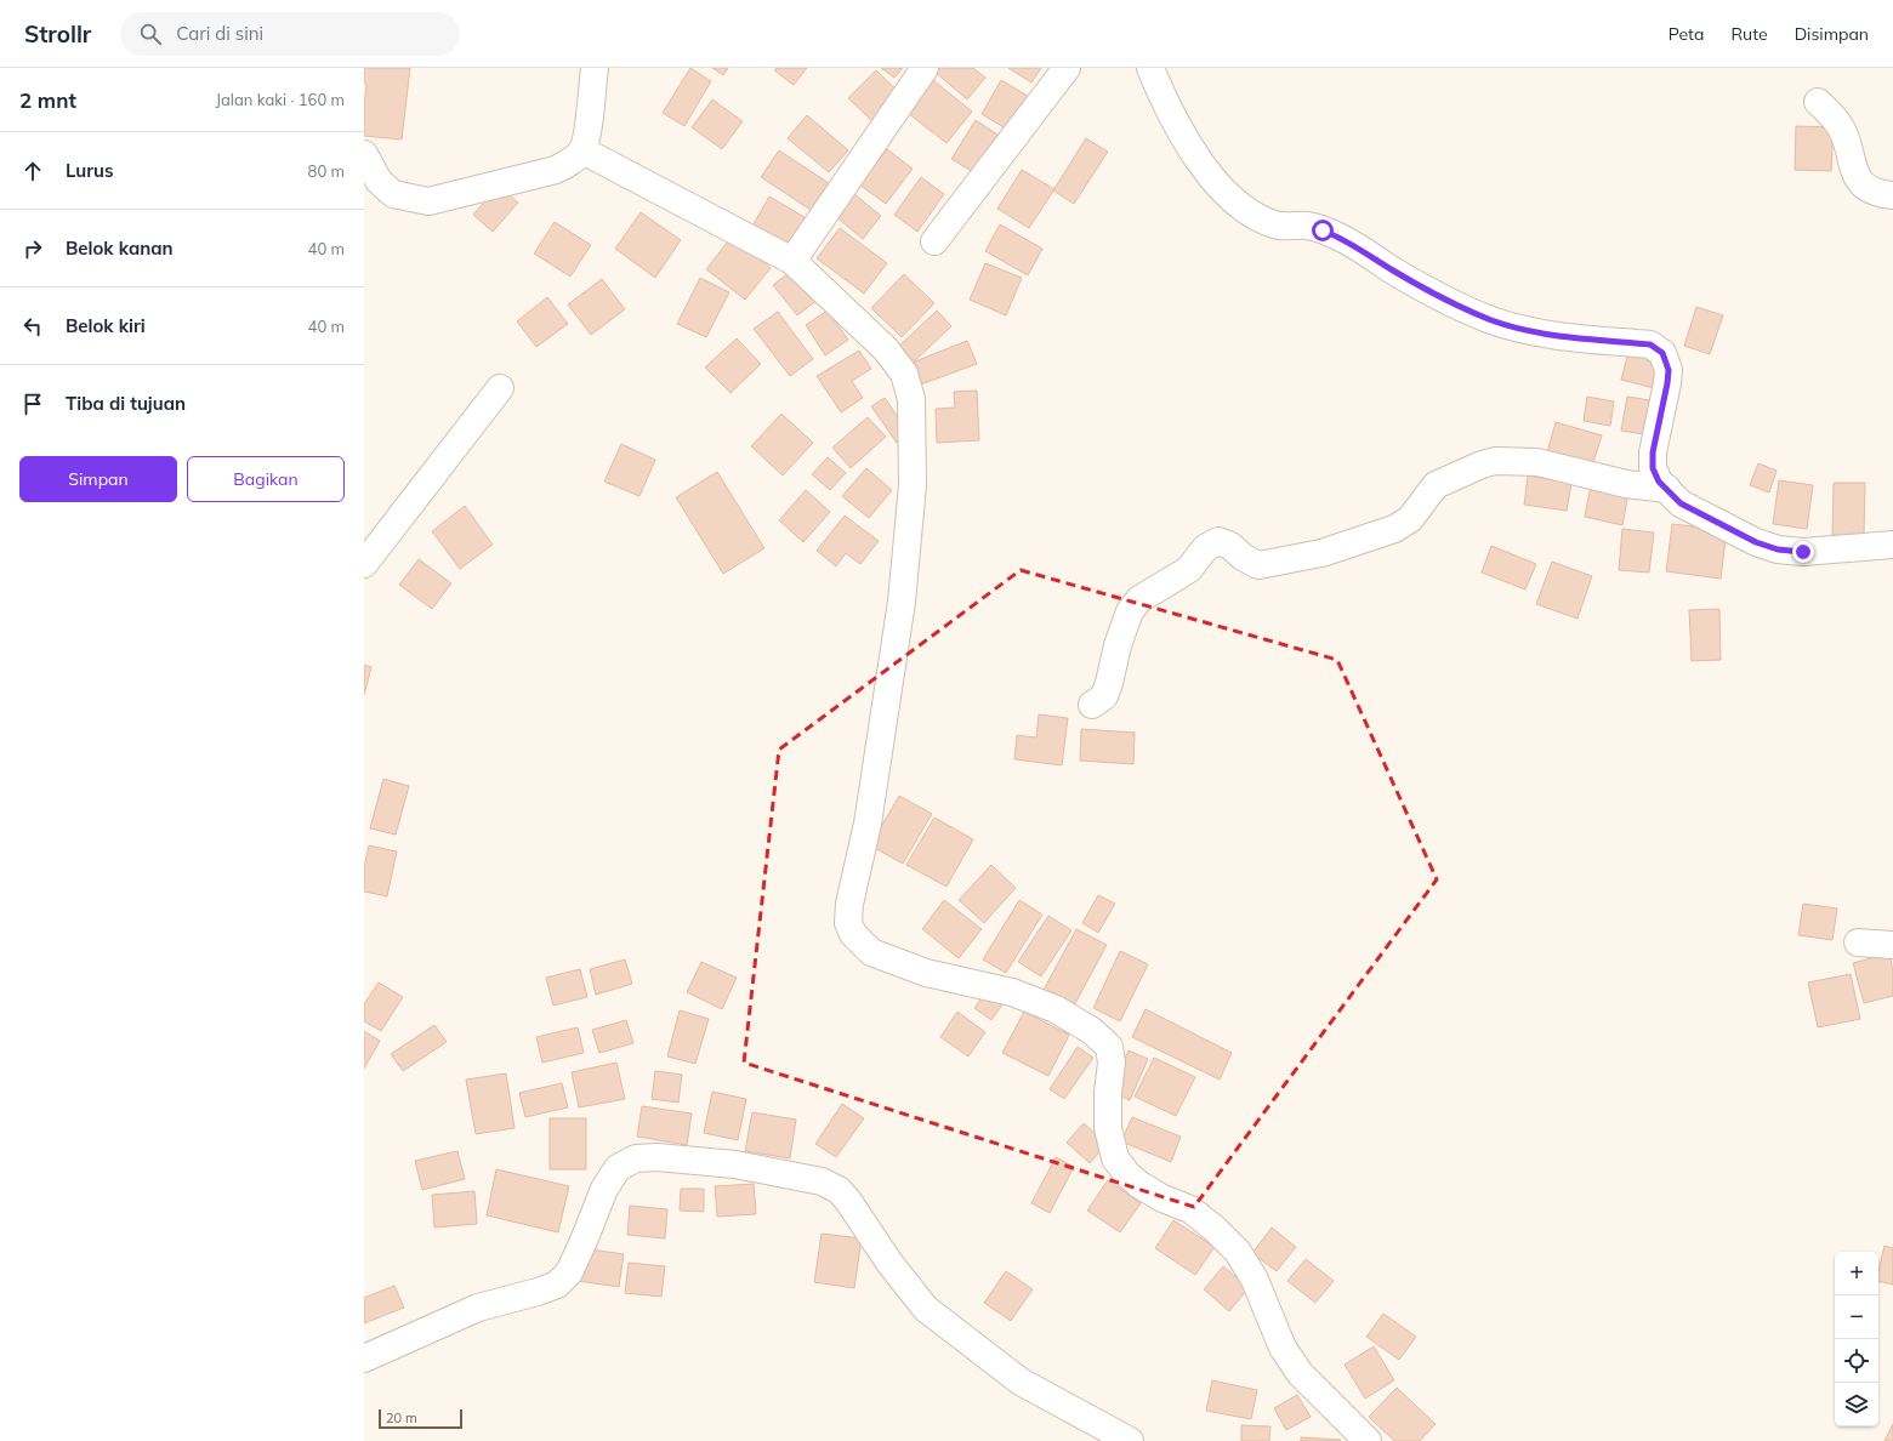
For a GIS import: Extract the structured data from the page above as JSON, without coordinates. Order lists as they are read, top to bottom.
{
  "scale_bar": "20 m",
  "page": {
    "header": "Strollr",
    "search": "Cari di sini",
    "nav": ["Peta", "Rute", "Disimpan"],
    "heading": ["2 mnt", "Jalan kaki · 160 m"],
    "list": [
      ["Lurus", "80 m"],
      ["Belok kanan", "40 m"],
      ["Belok kiri", "40 m"],
      "Tiba di tujuan"
    ],
    "buttons": ["Simpan", "Bagikan"],
    "map_buttons": ["+", "−"],
    "scale": "20 m"
  }
}
